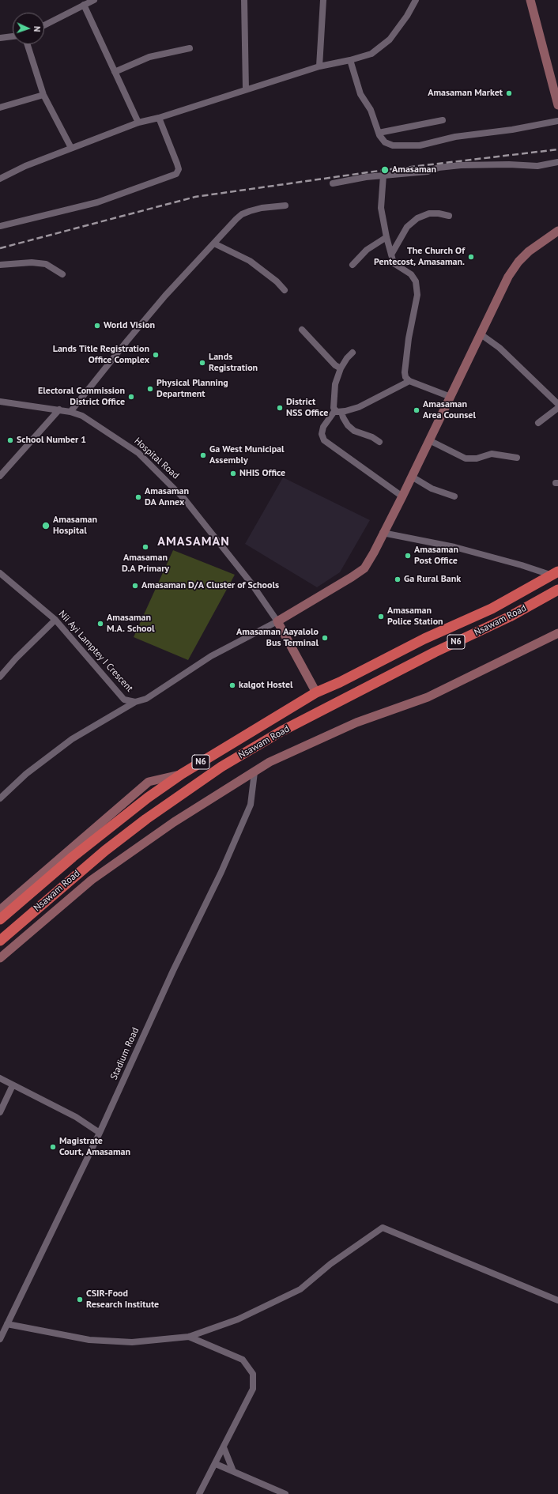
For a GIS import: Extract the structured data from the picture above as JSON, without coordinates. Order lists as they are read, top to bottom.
{
  "streets": {
    "highway": ["Nsawam Road", "N6"],
    "main road": ["Hospital Road"],
    "street": ["Nii Ayi Lamptey I Crescent", "Stadium Road"]
  },
  "crossings": [
    ["Hospital Road", "Nsawam Road"]
  ],
  "districts": ["AMASAMAN"],
  "places": [
    "Amasaman Market",
    "Amasaman",
    "The Church Of Pentecost, Amasaman.",
    "World Vision",
    "Lands Title Registration Office Complex",
    "Lands Registration",
    "Physical Planning Department",
    "Electoral Commission District Office",
    "District NSS Office",
    "Amasaman Area Counsel",
    "School Number 1",
    "Ga West Municipal Assembly",
    "NHIS Office",
    "Amasaman DA Annex",
    "Amasaman Hospital",
    "Amasaman D.A Primary",
    "Amasaman Post Office",
    "Ga Rural Bank",
    "Amasaman D/A Cluster of Schools",
    "Amasaman Police Station",
    "Amasaman M.A. School",
    "Amasaman Aayalolo Bus Terminal",
    "kalgot Hostel",
    "Magistrate Court, Amasaman",
    "CSIR-Food Research Institute"
  ],
  "north": "right"
}
